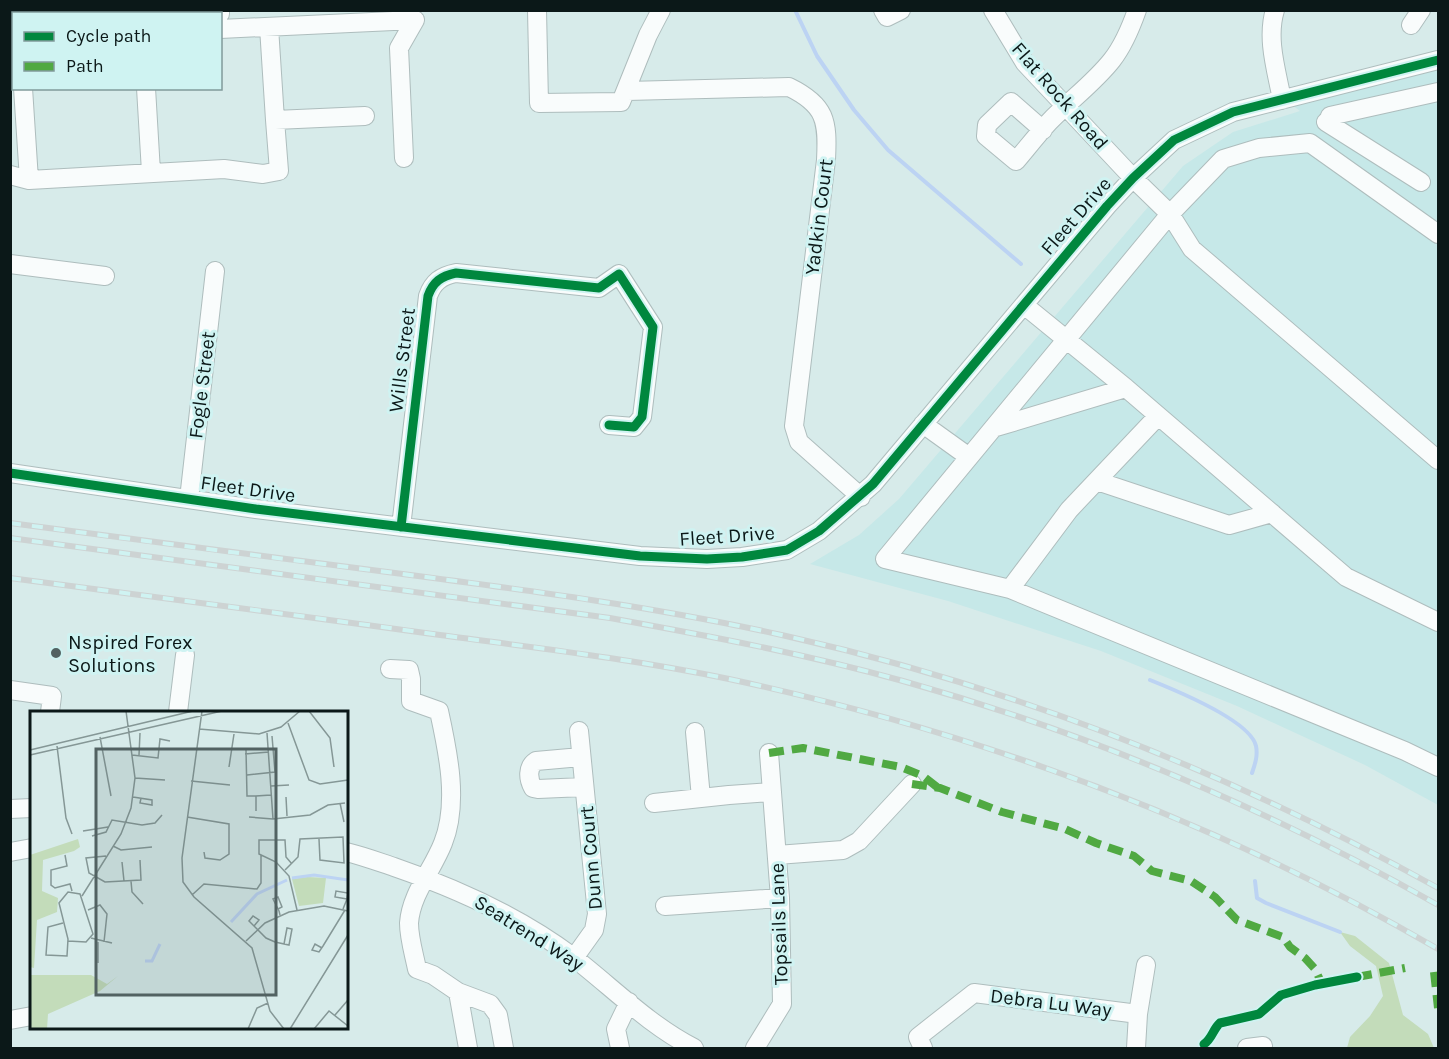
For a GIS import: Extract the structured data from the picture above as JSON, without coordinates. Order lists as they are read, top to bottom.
{
  "streets": {
    "street": [
      "Flat Rock Road",
      "Fleet Drive",
      "Yadkin Court",
      "Wills Street",
      "Fogle Street",
      "Dunn Court",
      "Topsails Lane",
      "Seatrend Way",
      "Debra Lu Way"
    ]
  },
  "crossings": [
    ["Flat Rock Road", "Fleet Drive"],
    ["Fleet Drive", "Yadkin Court"],
    ["Fleet Drive", "Wills Street"],
    ["Fleet Drive", "Fogle Street"],
    ["Dunn Court", "Seatrend Way"]
  ],
  "places": ["Nspired Forex Solutions"],
  "legend": ["Cycle path", "Path"]
}
